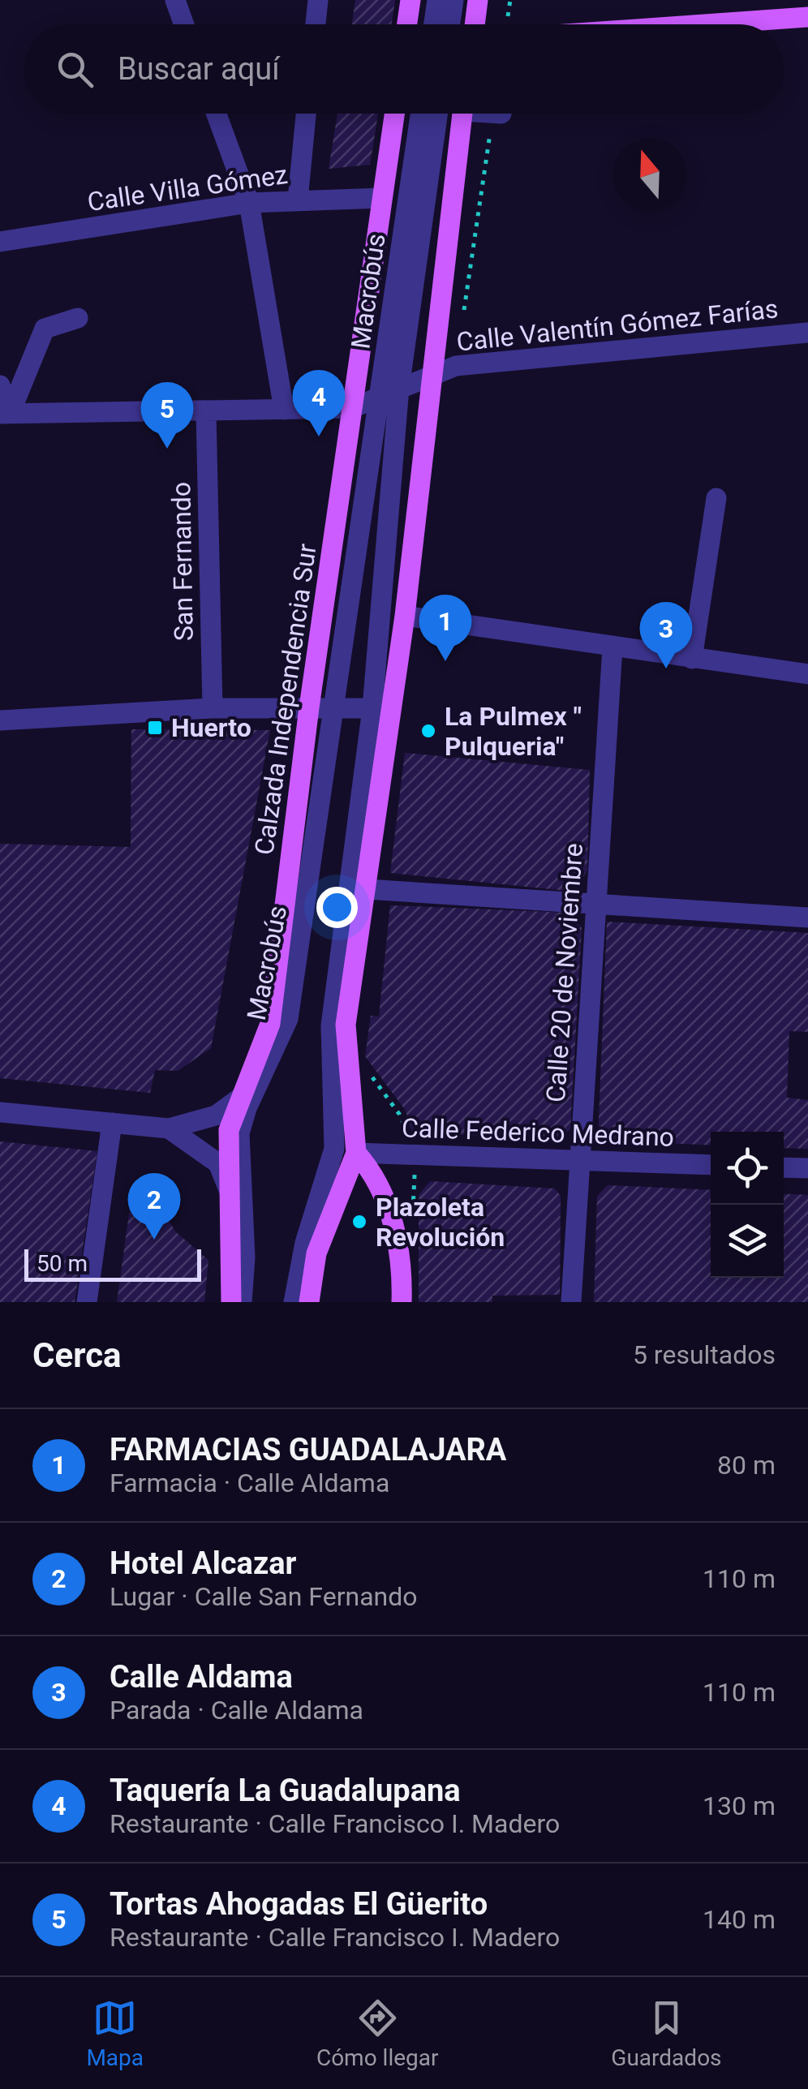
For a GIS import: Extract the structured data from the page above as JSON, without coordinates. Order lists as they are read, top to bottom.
{
  "streets": {
    "main road": ["Calzada Independencia Sur"],
    "street": [
      "Calle Villa Gómez",
      "Macrobús",
      "Calle Valentín Gómez Farías",
      "San Fernando",
      "Calle 20 de Noviembre",
      "Calle Federico Medrano"
    ]
  },
  "crossings": [
    ["Calle Villa Gómez", "Calzada Independencia Sur"],
    ["Macrobús", "Calle Valentín Gómez Farías"],
    ["Calle Valentín Gómez Farías", "Calzada Independencia Sur"],
    ["Calle 20 de Noviembre", "Calle Federico Medrano"]
  ],
  "places": {
    "transit": ["Huerto"],
    "other": ["La Pulmex \" Pulqueria\"", "Plazoleta Revolución"]
  },
  "scale_bar": "50 m",
  "north": "top",
  "page": {
    "search": "Buscar aquí",
    "pins": [
      "4",
      "5",
      "1",
      "3",
      "2"
    ],
    "scale": "50 m",
    "heading": ["Cerca", "5 resultados"],
    "list": [
      {
        "mark": "1",
        "name": "FARMACIAS GUADALAJARA",
        "note": "Farmacia · Calle Aldama",
        "value": "80 m"
      },
      {
        "mark": "2",
        "name": "Hotel Alcazar",
        "note": "Lugar · Calle San Fernando",
        "value": "110 m"
      },
      {
        "mark": "3",
        "name": "Calle Aldama",
        "note": "Parada · Calle Aldama",
        "value": "110 m"
      },
      {
        "mark": "4",
        "name": "Taquería La Guadalupana",
        "note": "Restaurante · Calle Francisco I. Madero",
        "value": "130 m"
      },
      {
        "mark": "5",
        "name": "Tortas Ahogadas El Güerito",
        "note": "Restaurante · Calle Francisco I. Madero",
        "value": "140 m"
      }
    ],
    "nav": ["Mapa", "Cómo llegar", "Guardados"]
  }
}
